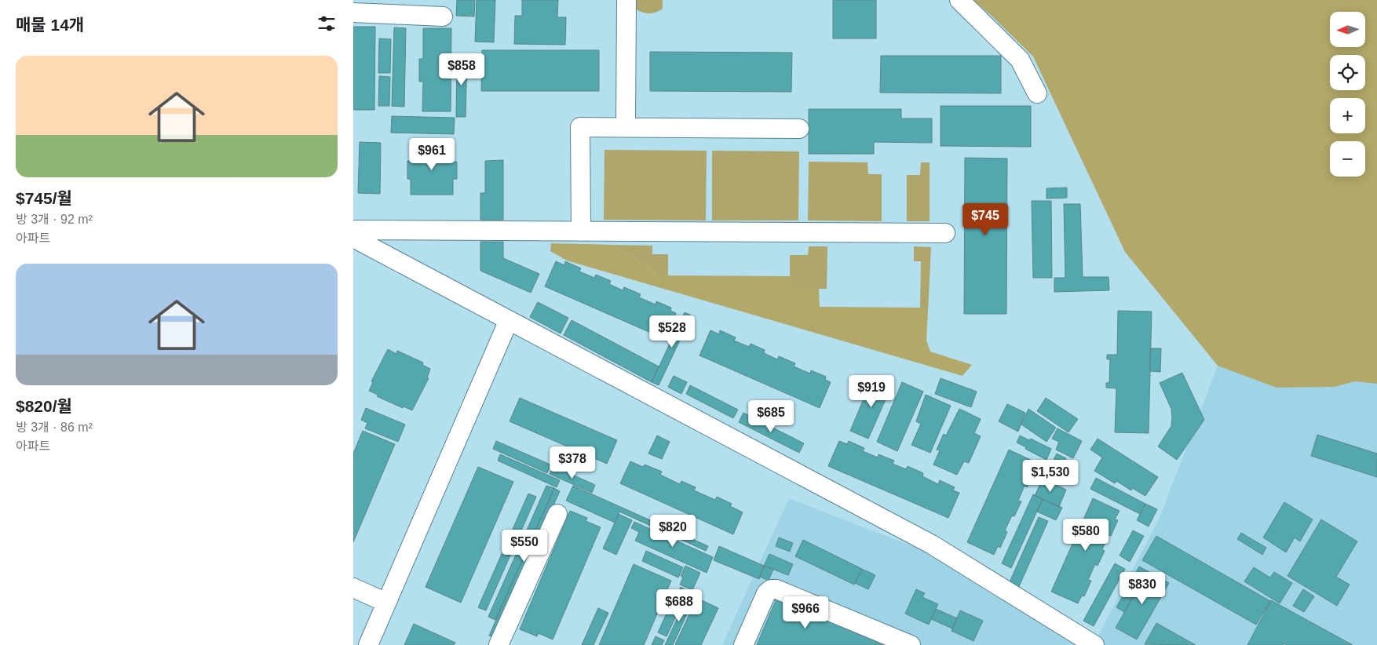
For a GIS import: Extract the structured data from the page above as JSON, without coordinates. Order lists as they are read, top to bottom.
{
  "north": "left",
  "page": {
    "heading": "매물 14개",
    "map_buttons": ["+", "−"],
    "list": [
      {
        "name": "$745/월",
        "note": "방 3개 · 92 m² · 아파트"
      },
      {
        "name": "$820/월",
        "note": "방 3개 · 86 m² · 아파트"
      }
    ],
    "price": [
      "$858",
      "$961",
      "$745",
      "$528",
      "$919",
      "$685",
      "$378",
      "$1,530",
      "$820",
      "$580",
      "$550",
      "$830",
      "$688",
      "$966"
    ]
  }
}
